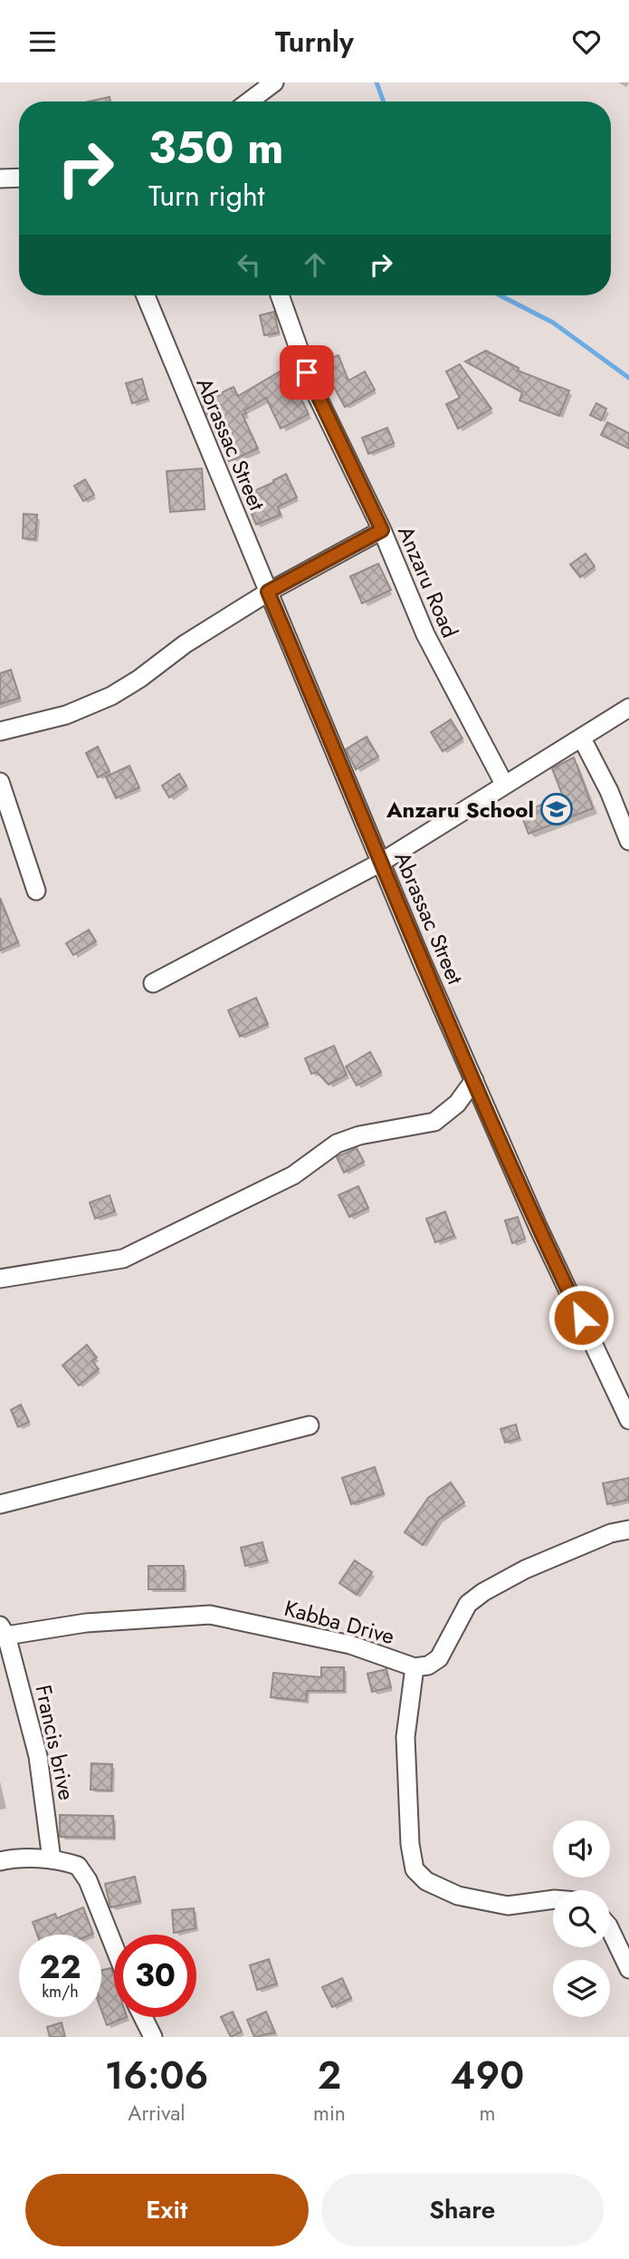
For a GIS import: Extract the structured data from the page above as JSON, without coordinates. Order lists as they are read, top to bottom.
{
  "streets": {
    "street": [
      "Abrassac Street",
      "Anzaru Road",
      "Kabba Drive",
      "Francis brive"
    ]
  },
  "crossings": [
    ["Kabba Drive", "Francis brive"]
  ],
  "places": {
    "school or university": ["Anzaru School"]
  },
  "page": {
    "header": "Turnly",
    "turn": ["350 m", "Turn right"],
    "speed": "22 km/h",
    "limit": "30",
    "eta": [
      "16:06",
      "Arrival",
      "2",
      "min",
      "490",
      "m"
    ],
    "buttons": ["Exit", "Share"]
  }
}
